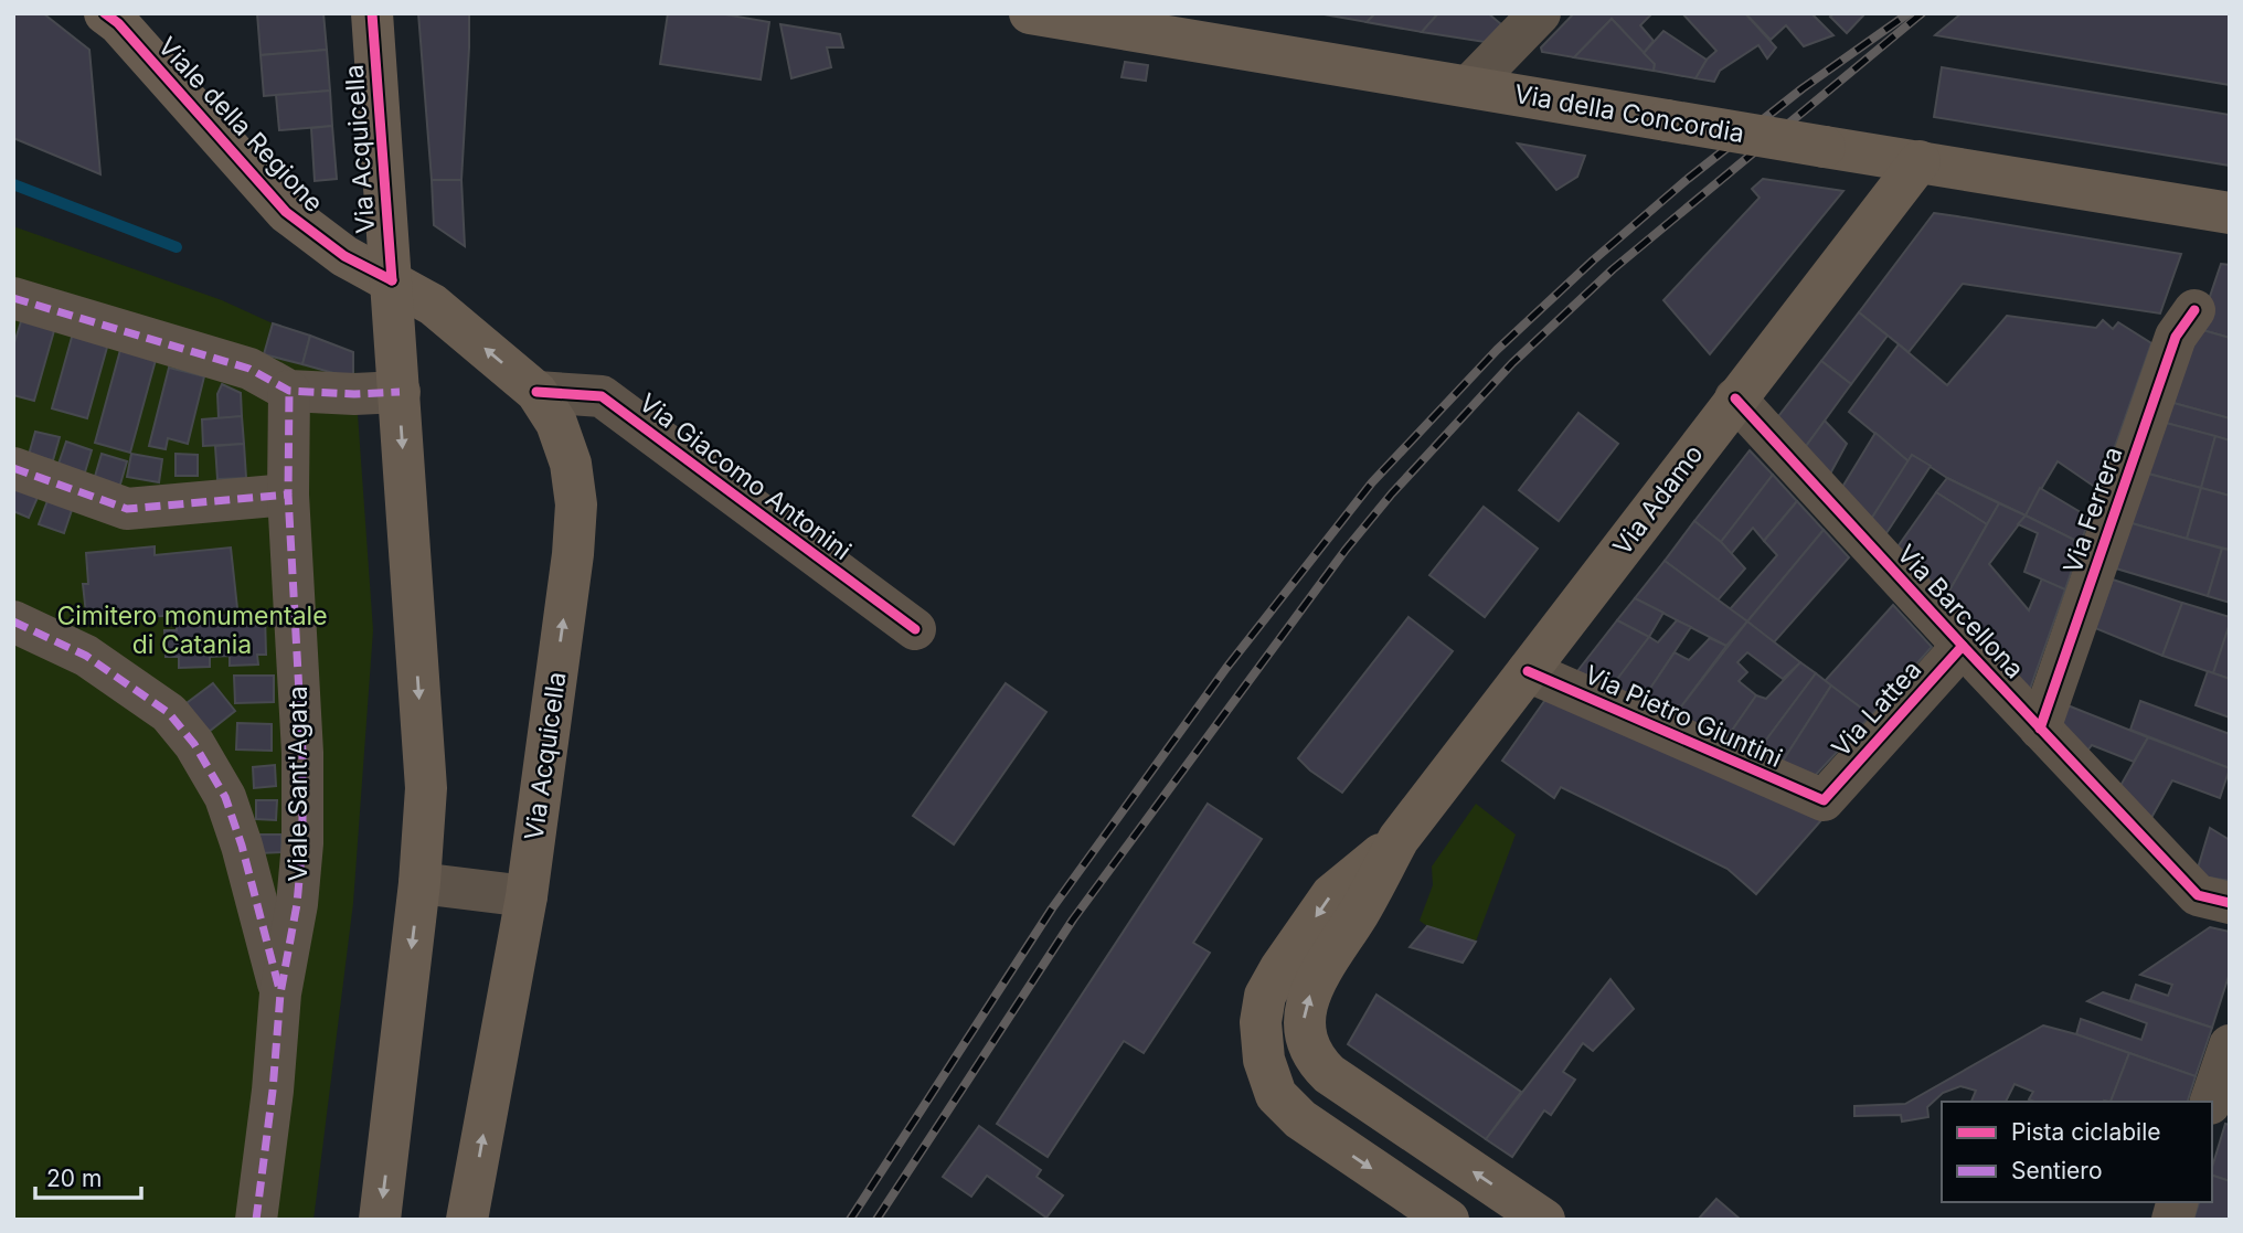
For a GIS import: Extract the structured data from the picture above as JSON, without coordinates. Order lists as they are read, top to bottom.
{
  "streets": {
    "main road": [
      "Via della Concordia",
      "Viale della Regione",
      "Via Acquicella",
      "Via Adamo"
    ],
    "street": [
      "Via Giacomo Antonini",
      "Via Ferrera",
      "Via Barcellona",
      "Via Lattea",
      "Via Pietro Giuntini",
      "Viale Sant'Agata"
    ]
  },
  "crossings": [
    ["Via della Concordia", "Via Adamo"],
    ["Viale della Regione", "Via Acquicella"],
    ["Via Acquicella", "Via Giacomo Antonini"],
    ["Via Adamo", "Via Barcellona"],
    ["Via Adamo", "Via Pietro Giuntini"],
    ["Via Ferrera", "Via Barcellona"],
    ["Via Barcellona", "Via Lattea"],
    ["Via Lattea", "Via Pietro Giuntini"]
  ],
  "parks": ["Cimitero monumentale di Catania"],
  "legend": ["Pista ciclabile", "Sentiero"],
  "scale_bar": "20 m"
}
